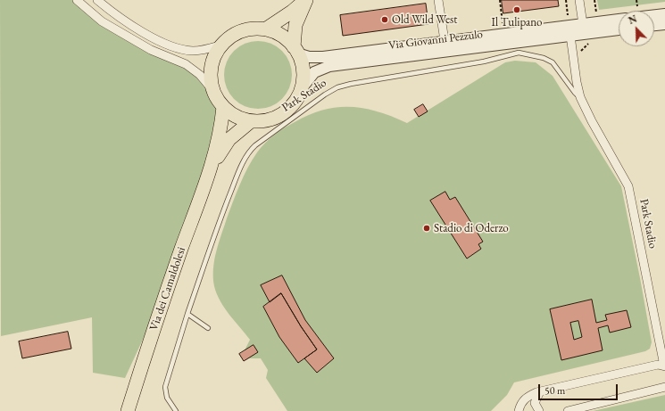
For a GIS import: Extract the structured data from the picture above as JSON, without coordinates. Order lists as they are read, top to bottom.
{
  "streets": {
    "main road": ["Via dei Camaldolesi"],
    "street": ["Via Giovanni Pezzulo", "Park Stadio"]
  },
  "crossings": [
    ["Via Giovanni Pezzulo", "Park Stadio"],
    ["Via Giovanni Pezzulo", "Via dei Camaldolesi"]
  ],
  "places": ["Il Tulipano", "Old Wild West", "Stadio di Oderzo"],
  "scale_bar": "50 m",
  "north": "top left"
}
